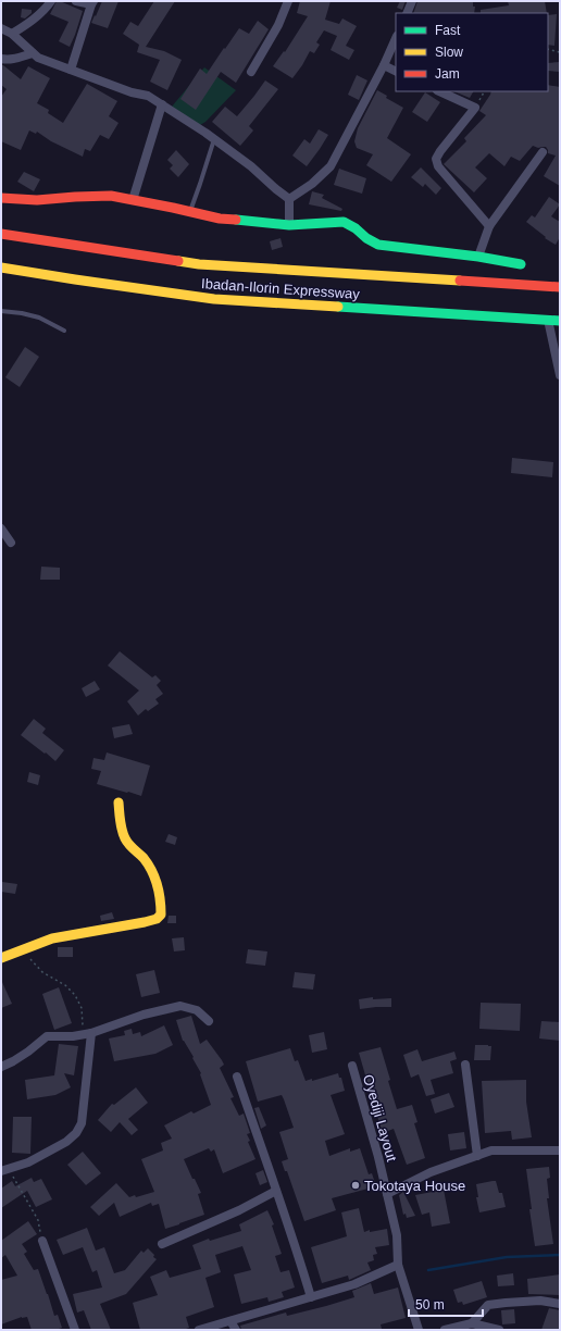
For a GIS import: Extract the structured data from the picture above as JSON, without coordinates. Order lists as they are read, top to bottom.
{
  "streets": {
    "main road": ["Ibadan-Ilorin Expressway"],
    "street": ["Oyediji Layout"]
  },
  "places": ["Tokotaya House"],
  "legend": ["Fast", "Slow", "Jam"],
  "scale_bar": "50 m"
}
